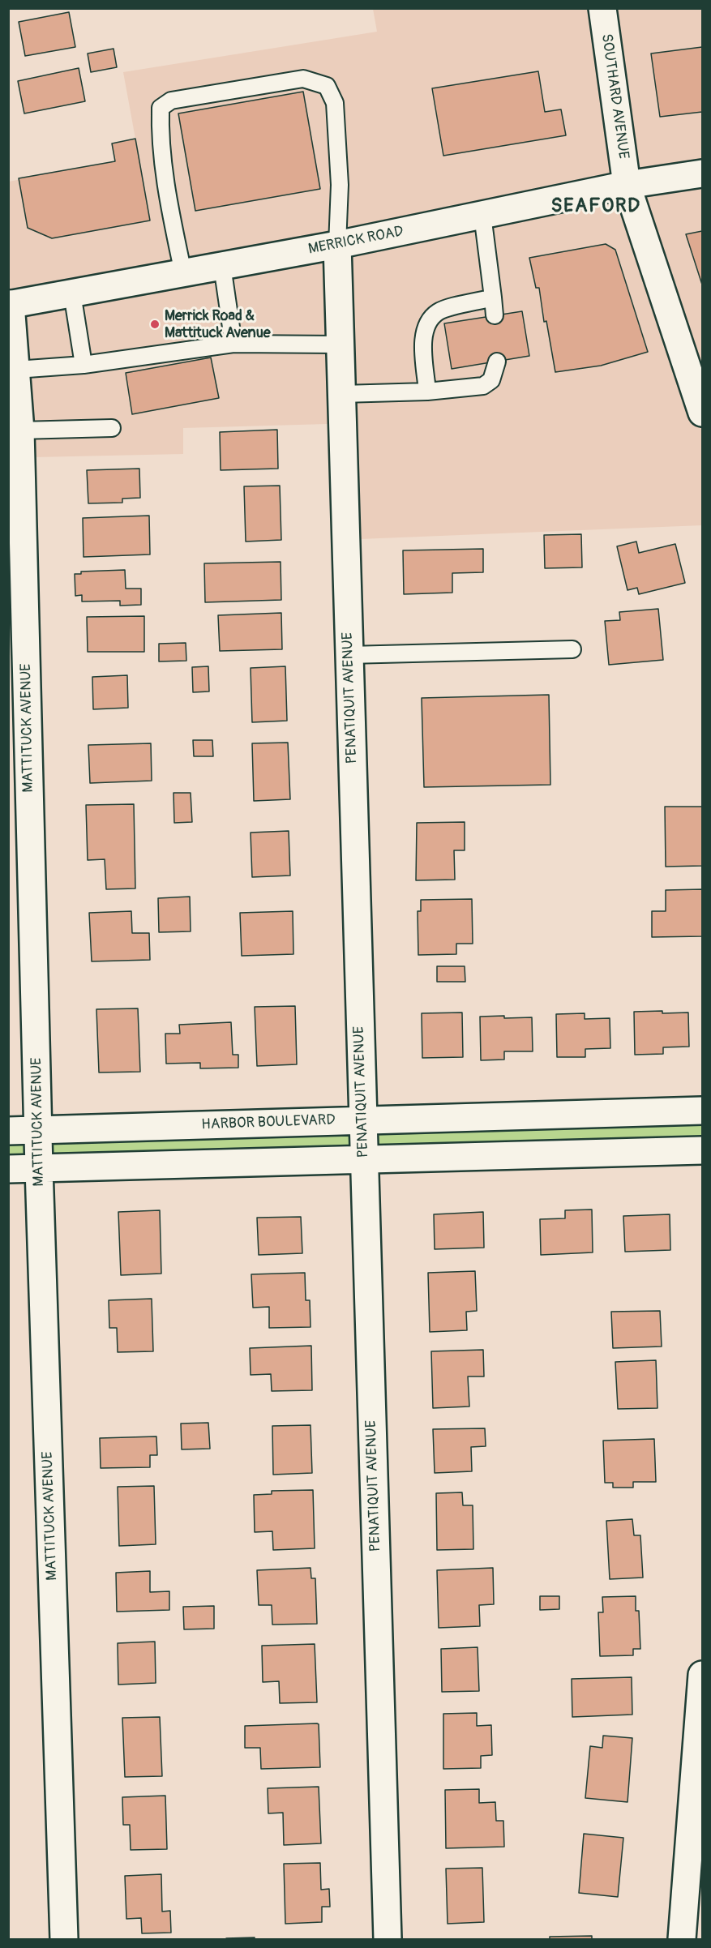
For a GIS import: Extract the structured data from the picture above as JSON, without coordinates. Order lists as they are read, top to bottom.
{
  "streets": {
    "street": [
      "SOUTHARD AVENUE",
      "MERRICK ROAD",
      "PENATIQUIT AVENUE",
      "MATTITUCK AVENUE",
      "HARBOR BOULEVARD"
    ]
  },
  "crossings": [
    ["SOUTHARD AVENUE", "MERRICK ROAD"],
    ["MERRICK ROAD", "PENATIQUIT AVENUE"],
    ["MERRICK ROAD", "MATTITUCK AVENUE"],
    ["PENATIQUIT AVENUE", "HARBOR BOULEVARD"],
    ["MATTITUCK AVENUE", "HARBOR BOULEVARD"]
  ],
  "districts": ["SEAFORD"],
  "places": ["Merrick Road & Mattituck Avenue"]
}
